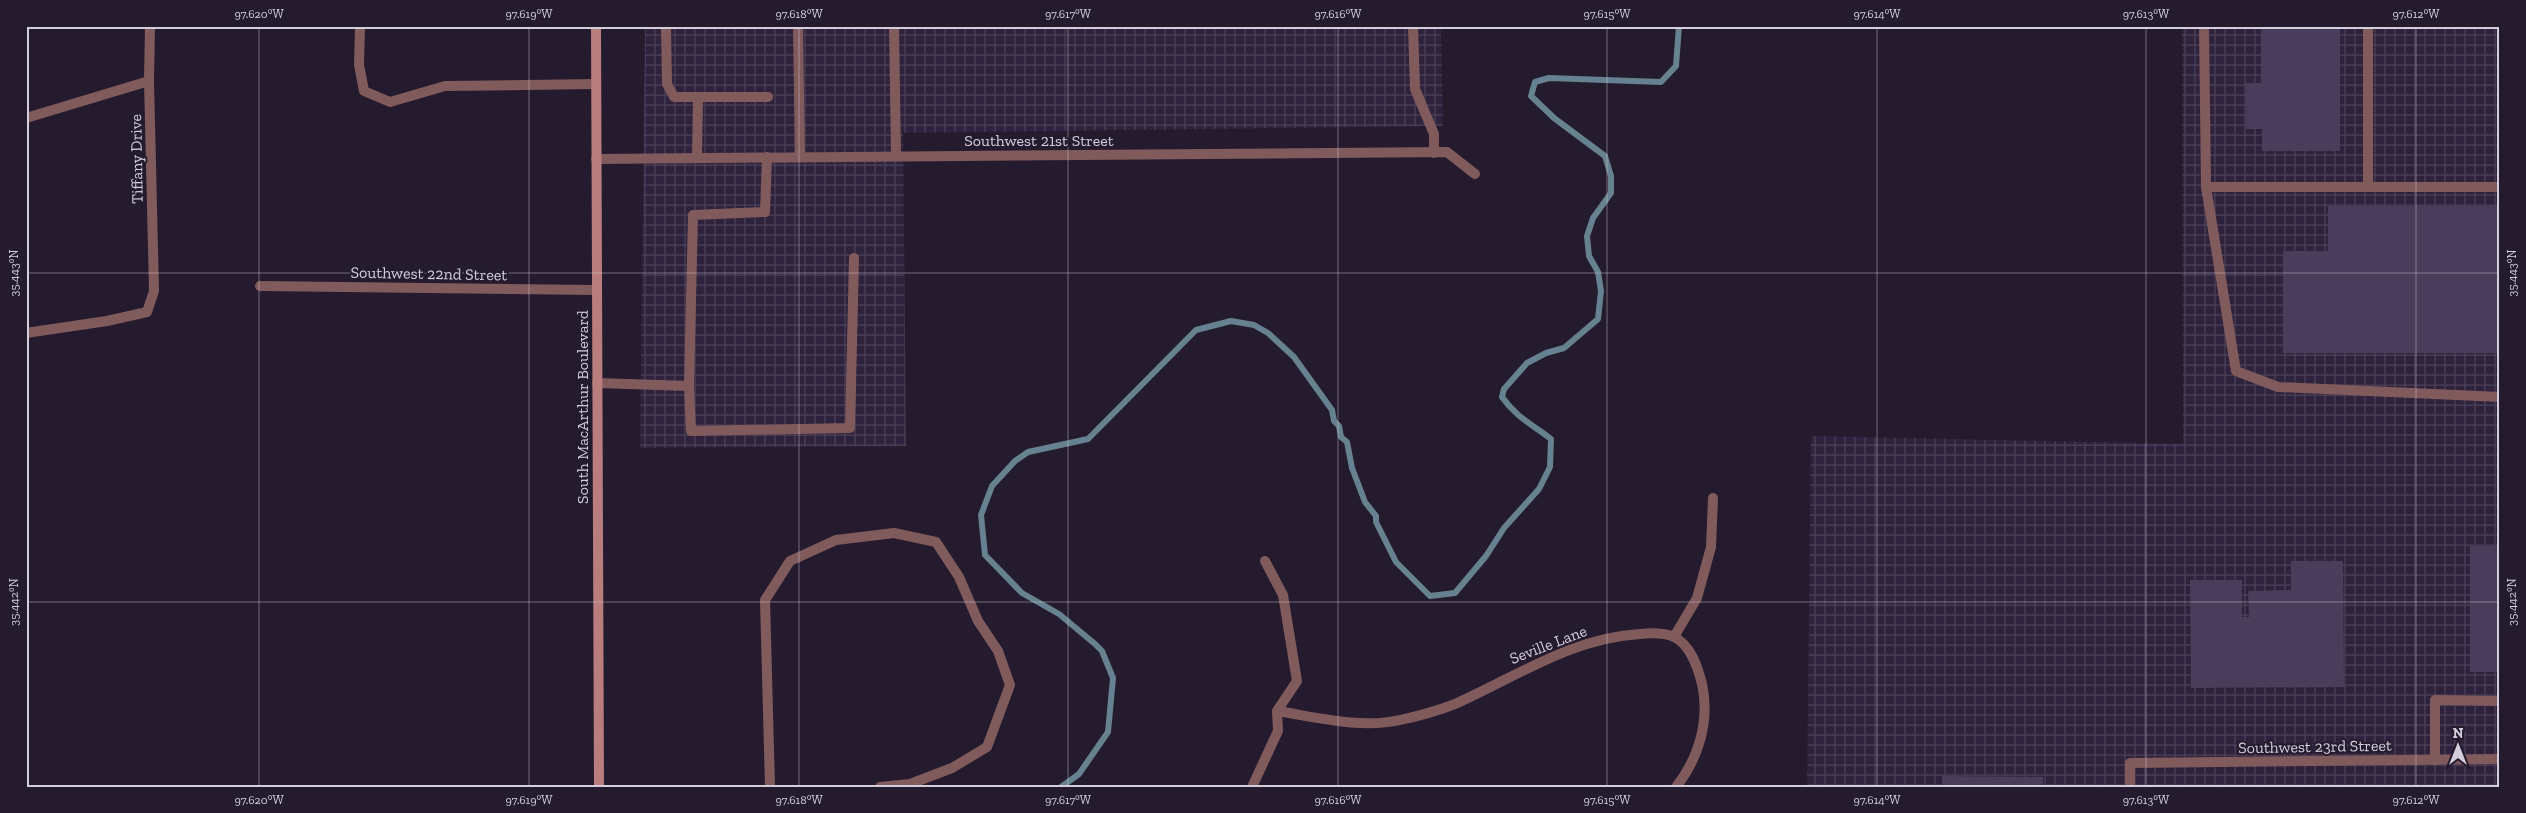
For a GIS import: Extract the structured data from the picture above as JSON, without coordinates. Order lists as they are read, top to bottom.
{
  "streets": {
    "main road": ["South MacArthur Boulevard"],
    "street": [
      "Southwest 21st Street",
      "Tiffany Drive",
      "Southwest 22nd Street",
      "Seville Lane",
      "Southwest 23rd Street"
    ]
  },
  "crossings": [
    ["Southwest 21st Street", "South MacArthur Boulevard"],
    ["Southwest 22nd Street", "South MacArthur Boulevard"]
  ],
  "north": "top",
  "coordinates": [
    "97.620°W",
    "97.619°W",
    "97.618°W",
    "97.617°W",
    "97.616°W",
    "97.615°W",
    "97.614°W",
    "97.613°W",
    "97.612°W",
    "35.443°N",
    "35.442°N"
  ]
}
